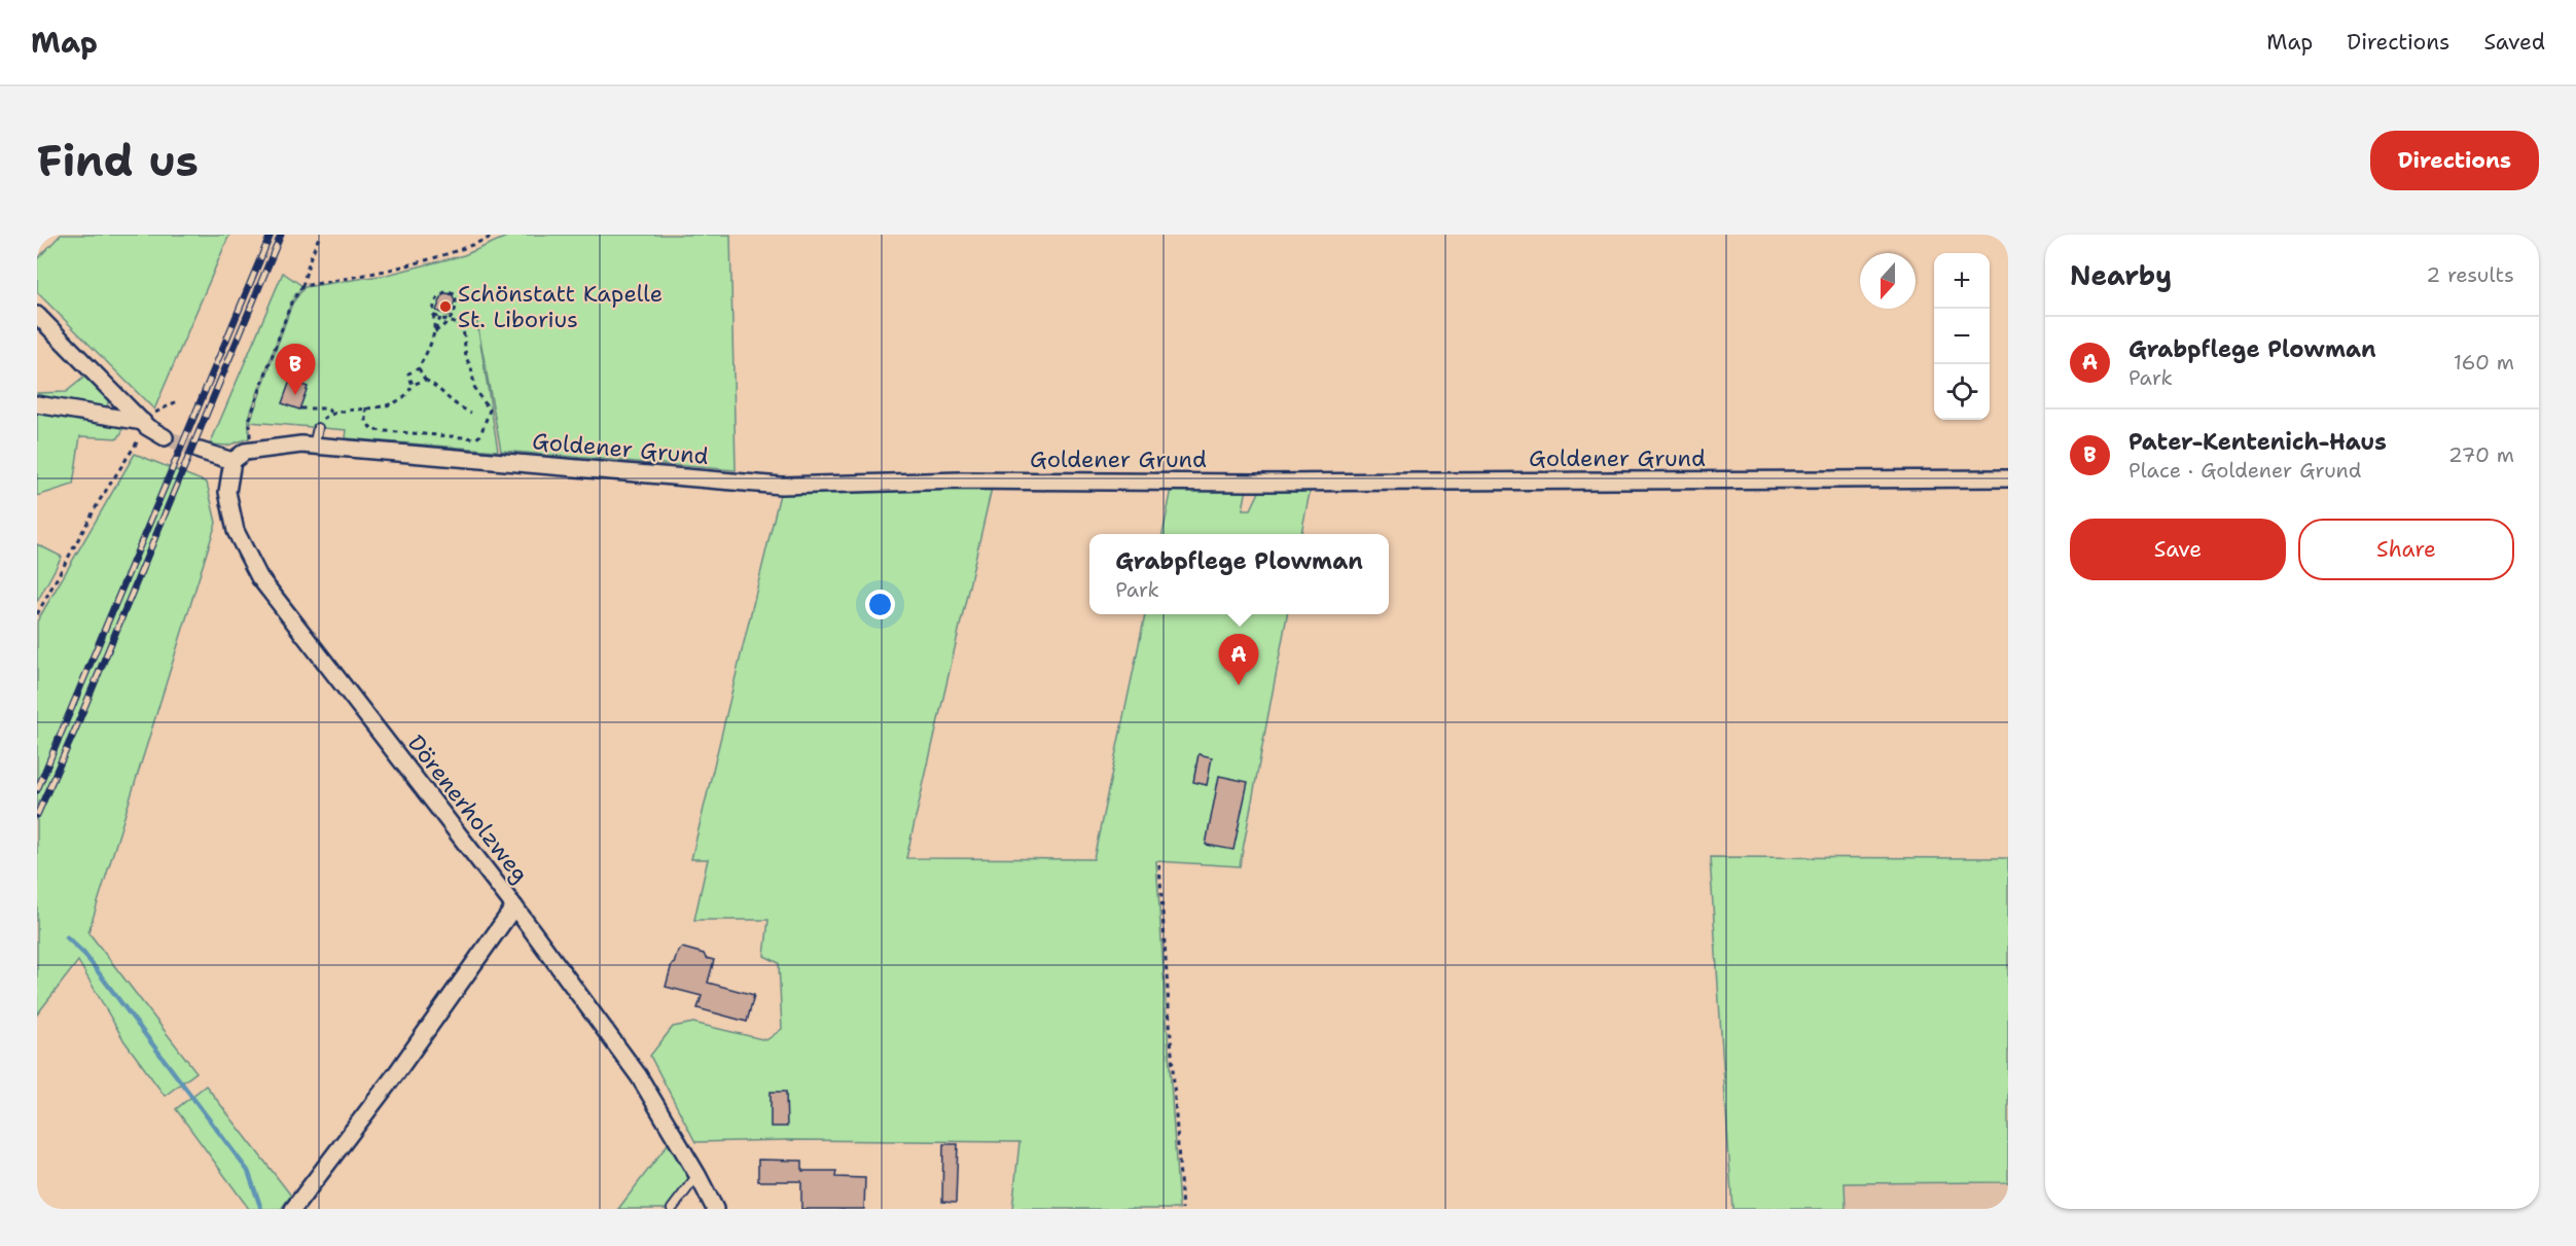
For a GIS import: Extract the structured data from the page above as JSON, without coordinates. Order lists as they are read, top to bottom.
{
  "streets": {
    "street": ["Goldener Grund", "Dörenerholzweg"]
  },
  "crossings": [
    ["Goldener Grund", "Dörenerholzweg"]
  ],
  "places": ["Schönstatt Kapelle St. Liborius"],
  "north": "bottom",
  "page": {
    "header": "Map",
    "nav": ["Map", "Directions", "Saved"],
    "buttons": [
      "Directions",
      ["Save", "Share"]
    ],
    "title": "Find us",
    "heading": ["Nearby", "2 results"],
    "map_buttons": ["+", "−"],
    "list": [
      {
        "mark": "A",
        "name": "Grabpflege Plowman",
        "note": "Park",
        "value": "160 m"
      },
      {
        "mark": "B",
        "name": "Pater-Kentenich-Haus",
        "note": "Place · Goldener Grund",
        "value": "270 m"
      }
    ],
    "pins": ["B", "A"],
    "popup": ["Grabpflege Plowman", "Park"]
  }
}
